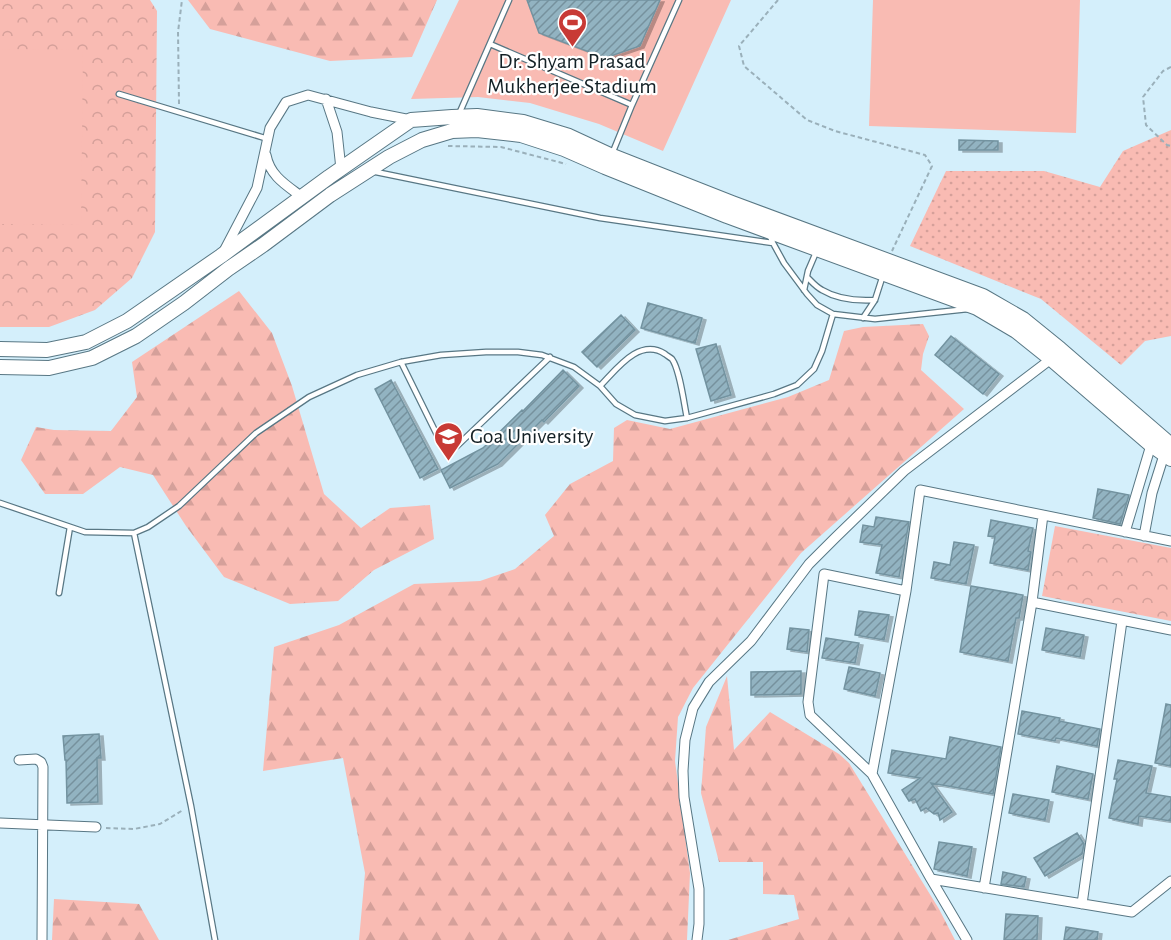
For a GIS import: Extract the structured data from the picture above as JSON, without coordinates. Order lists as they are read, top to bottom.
{
  "places": {
    "sports": ["Dr. Shyam Prasad Mukherjee Stadium"],
    "school or university": ["Goa University"]
  }
}
